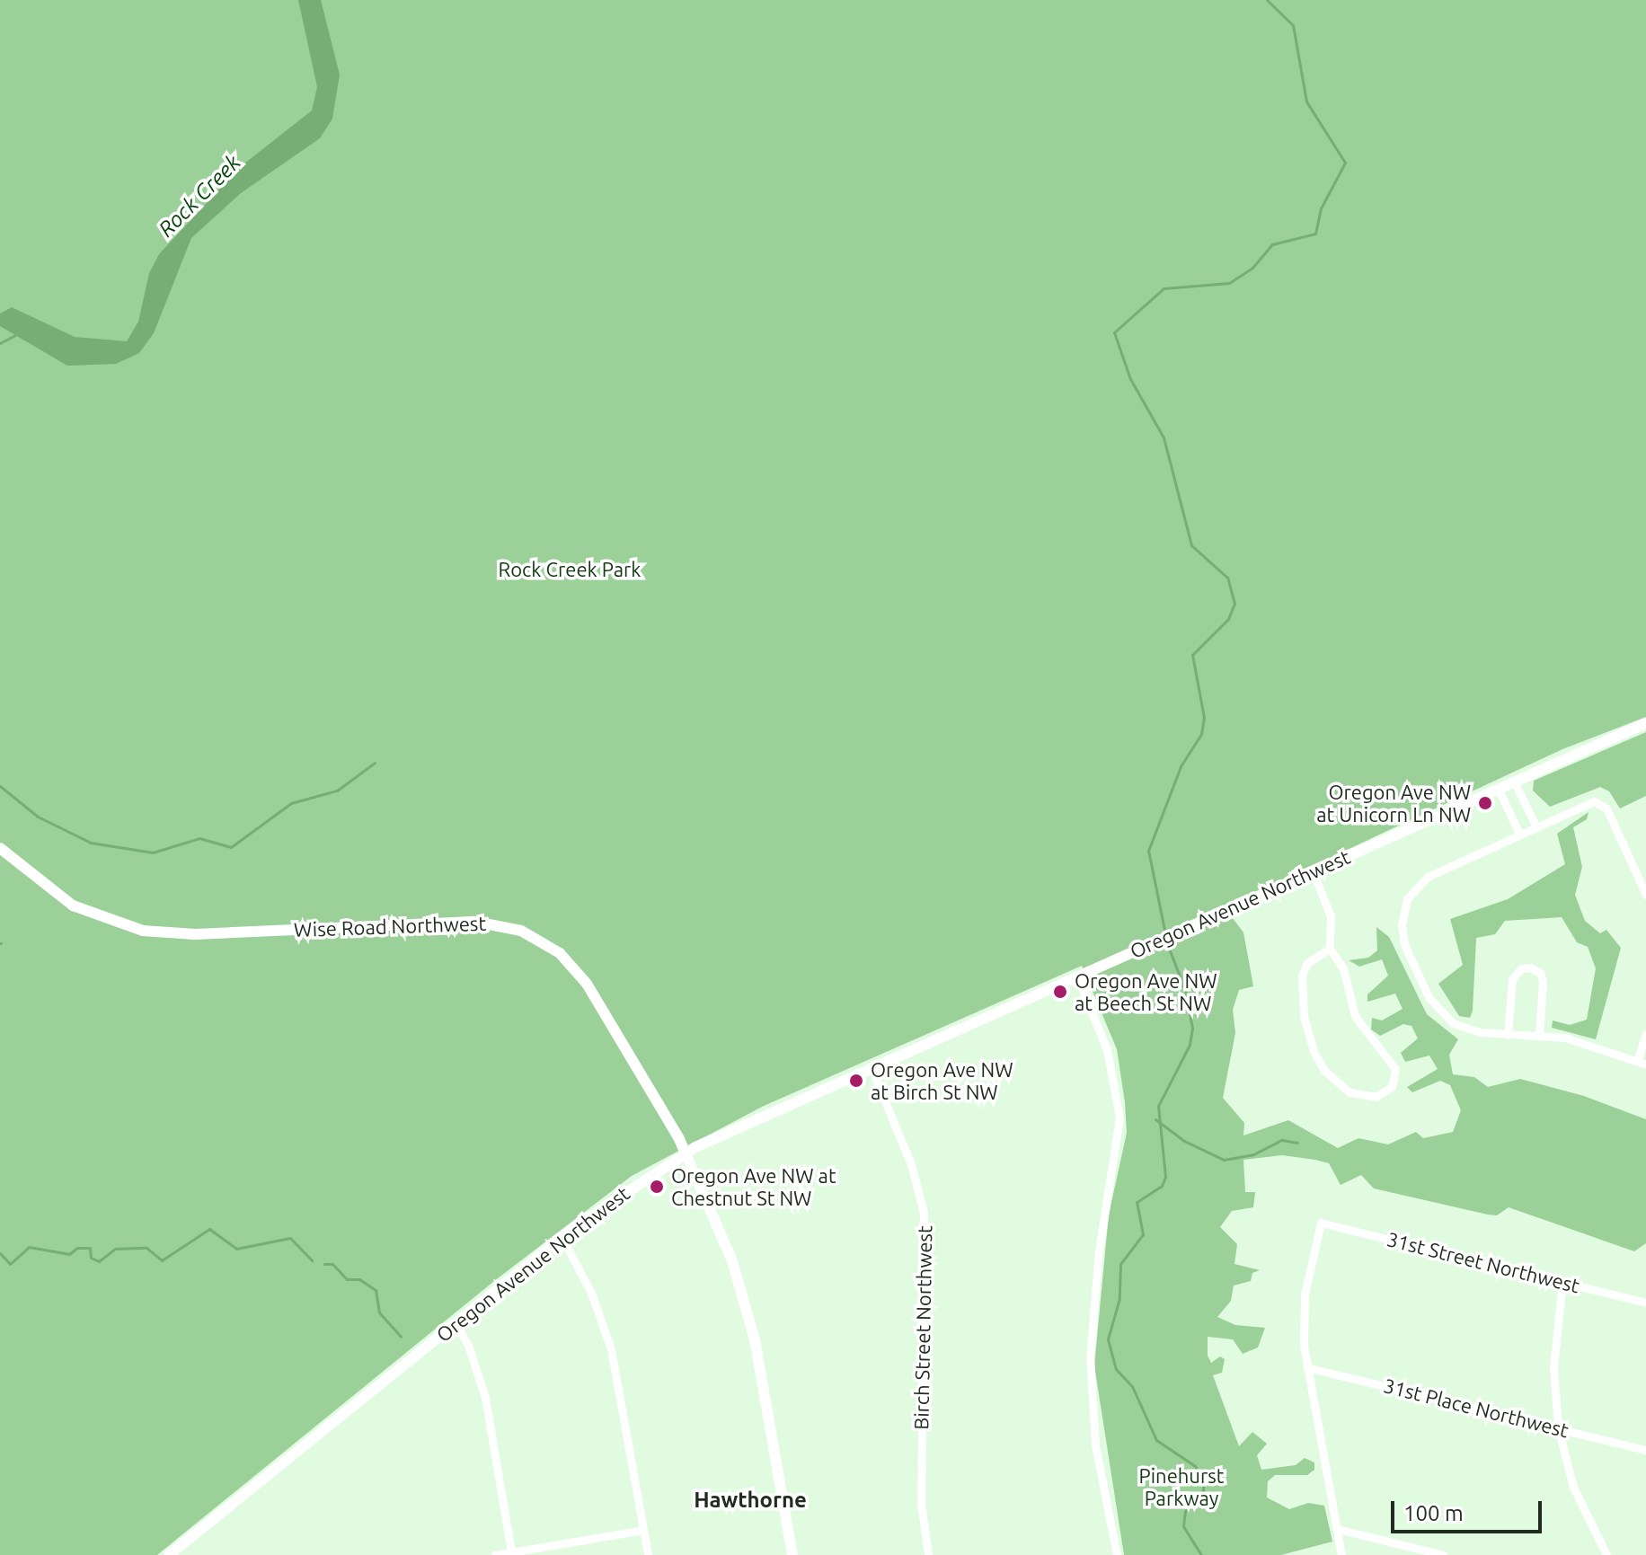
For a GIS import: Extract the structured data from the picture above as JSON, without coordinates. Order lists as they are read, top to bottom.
{
  "streets": {
    "street": [
      "Oregon Avenue Northwest",
      "Wise Road Northwest",
      "31st Street Northwest",
      "Birch Street Northwest",
      "31st Place Northwest"
    ]
  },
  "crossings": [
    ["Oregon Avenue Northwest", "Wise Road Northwest"],
    ["Oregon Avenue Northwest", "Birch Street Northwest"],
    ["31st Street Northwest", "31st Place Northwest"]
  ],
  "districts": ["Hawthorne"],
  "water": ["Rock Creek"],
  "parks": ["Rock Creek Park", "Pinehurst Parkway"],
  "places": [
    "Oregon Ave NW at Unicorn Ln NW",
    "Oregon Ave NW at Beech St NW",
    "Oregon Ave NW at Birch St NW",
    "Oregon Ave NW at Chestnut St NW"
  ],
  "scale_bar": "100 m"
}
